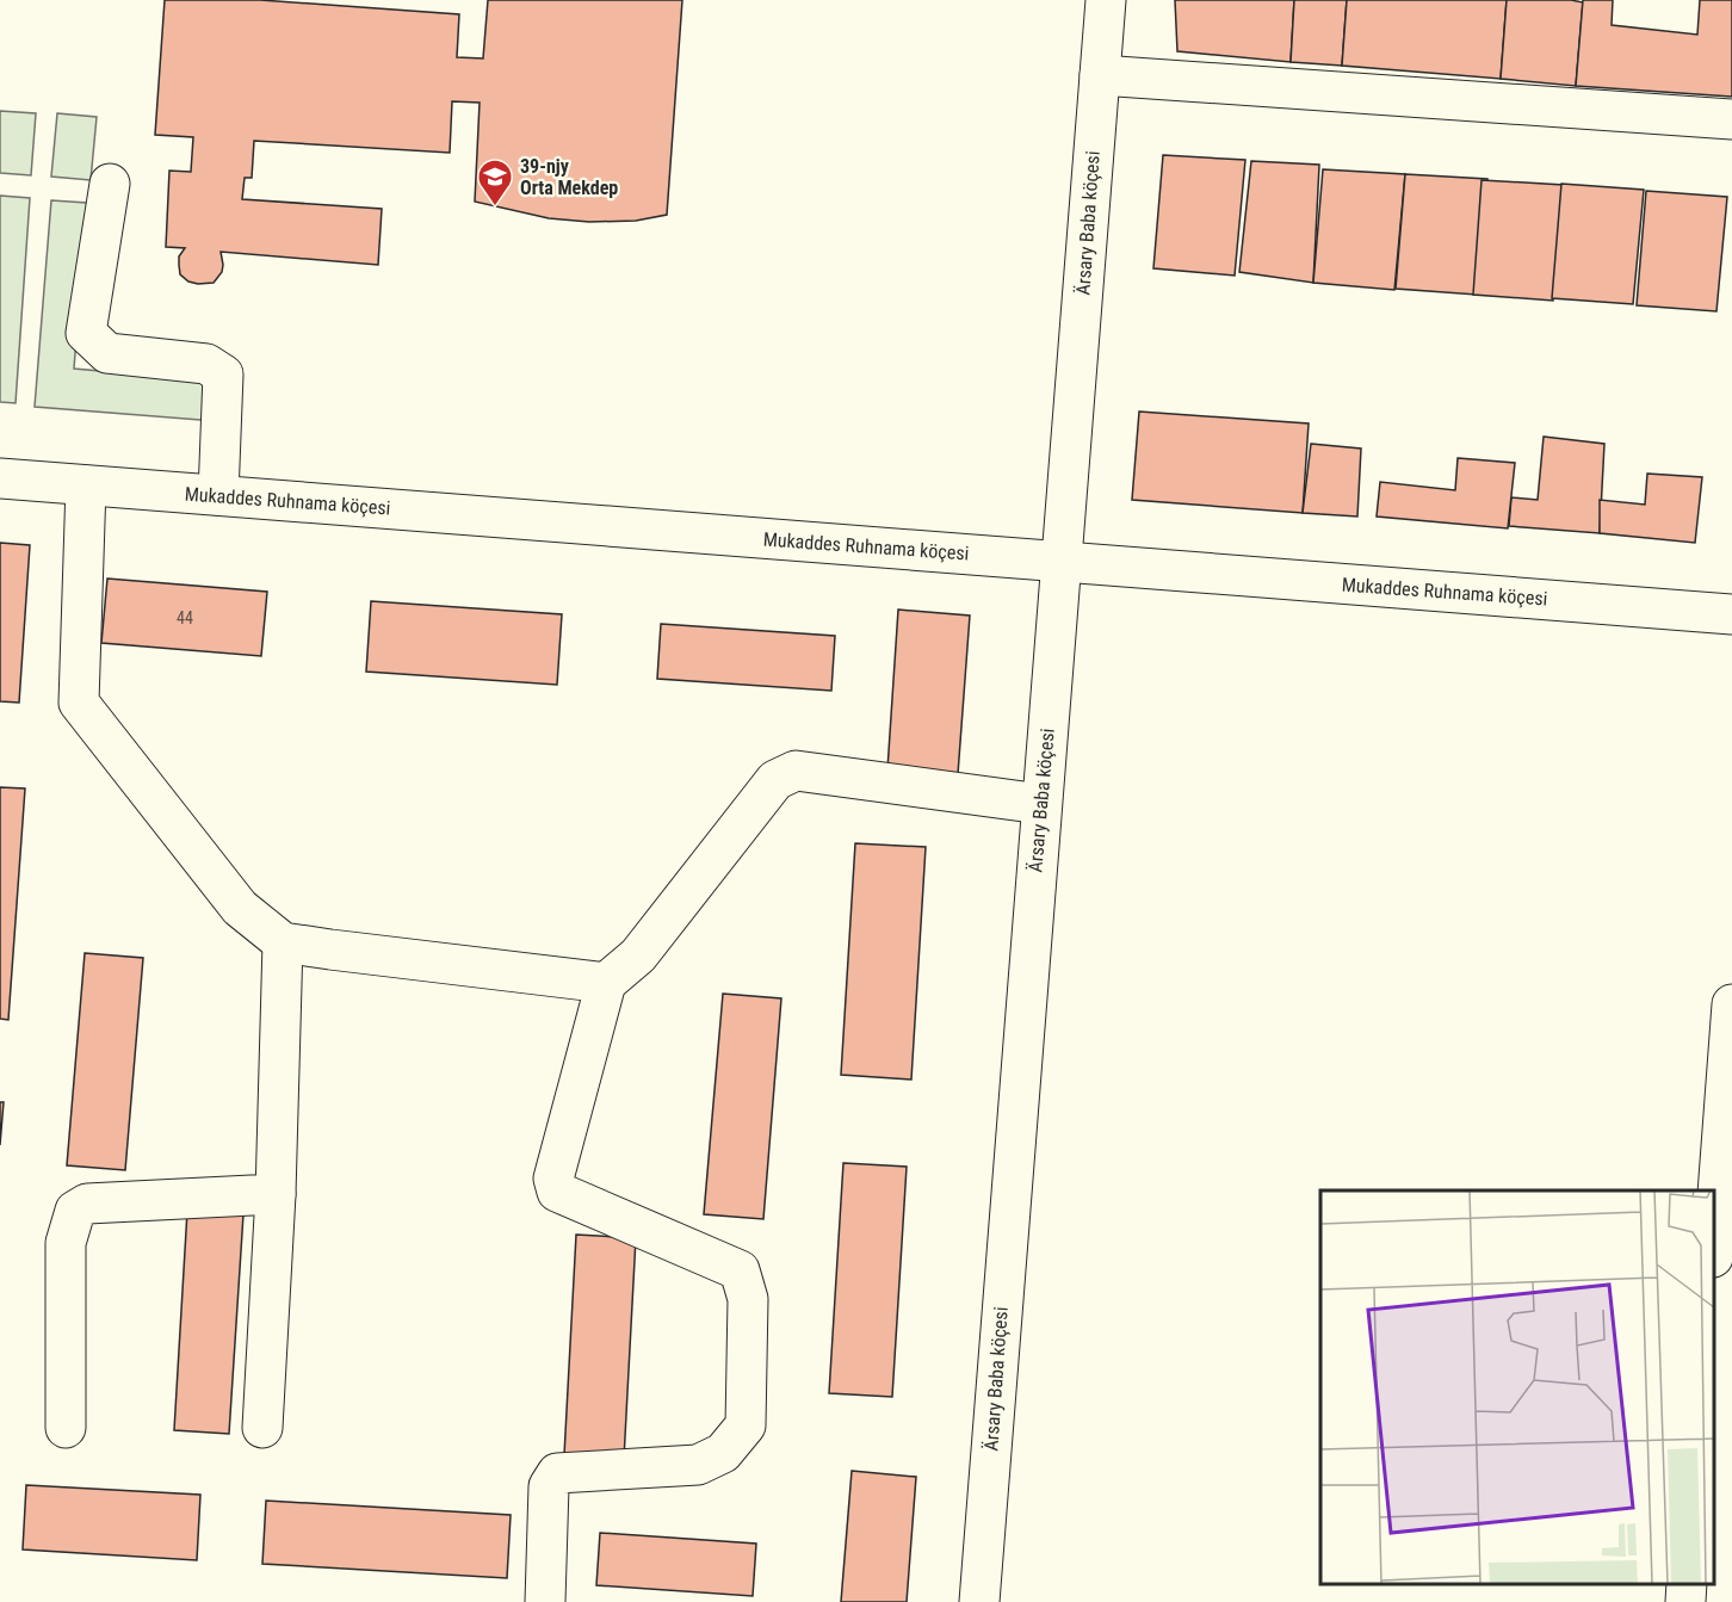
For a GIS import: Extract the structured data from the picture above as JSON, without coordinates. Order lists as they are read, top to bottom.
{
  "streets": {
    "street": ["Ärsary Baba köçesi", "Mukaddes Ruhnama köçesi"]
  },
  "crossings": [
    ["Ärsary Baba köçesi", "Mukaddes Ruhnama köçesi"]
  ],
  "places": {
    "school or university": ["39-njy Orta Mekdep"]
  },
  "house_numbers": ["44"]
}
